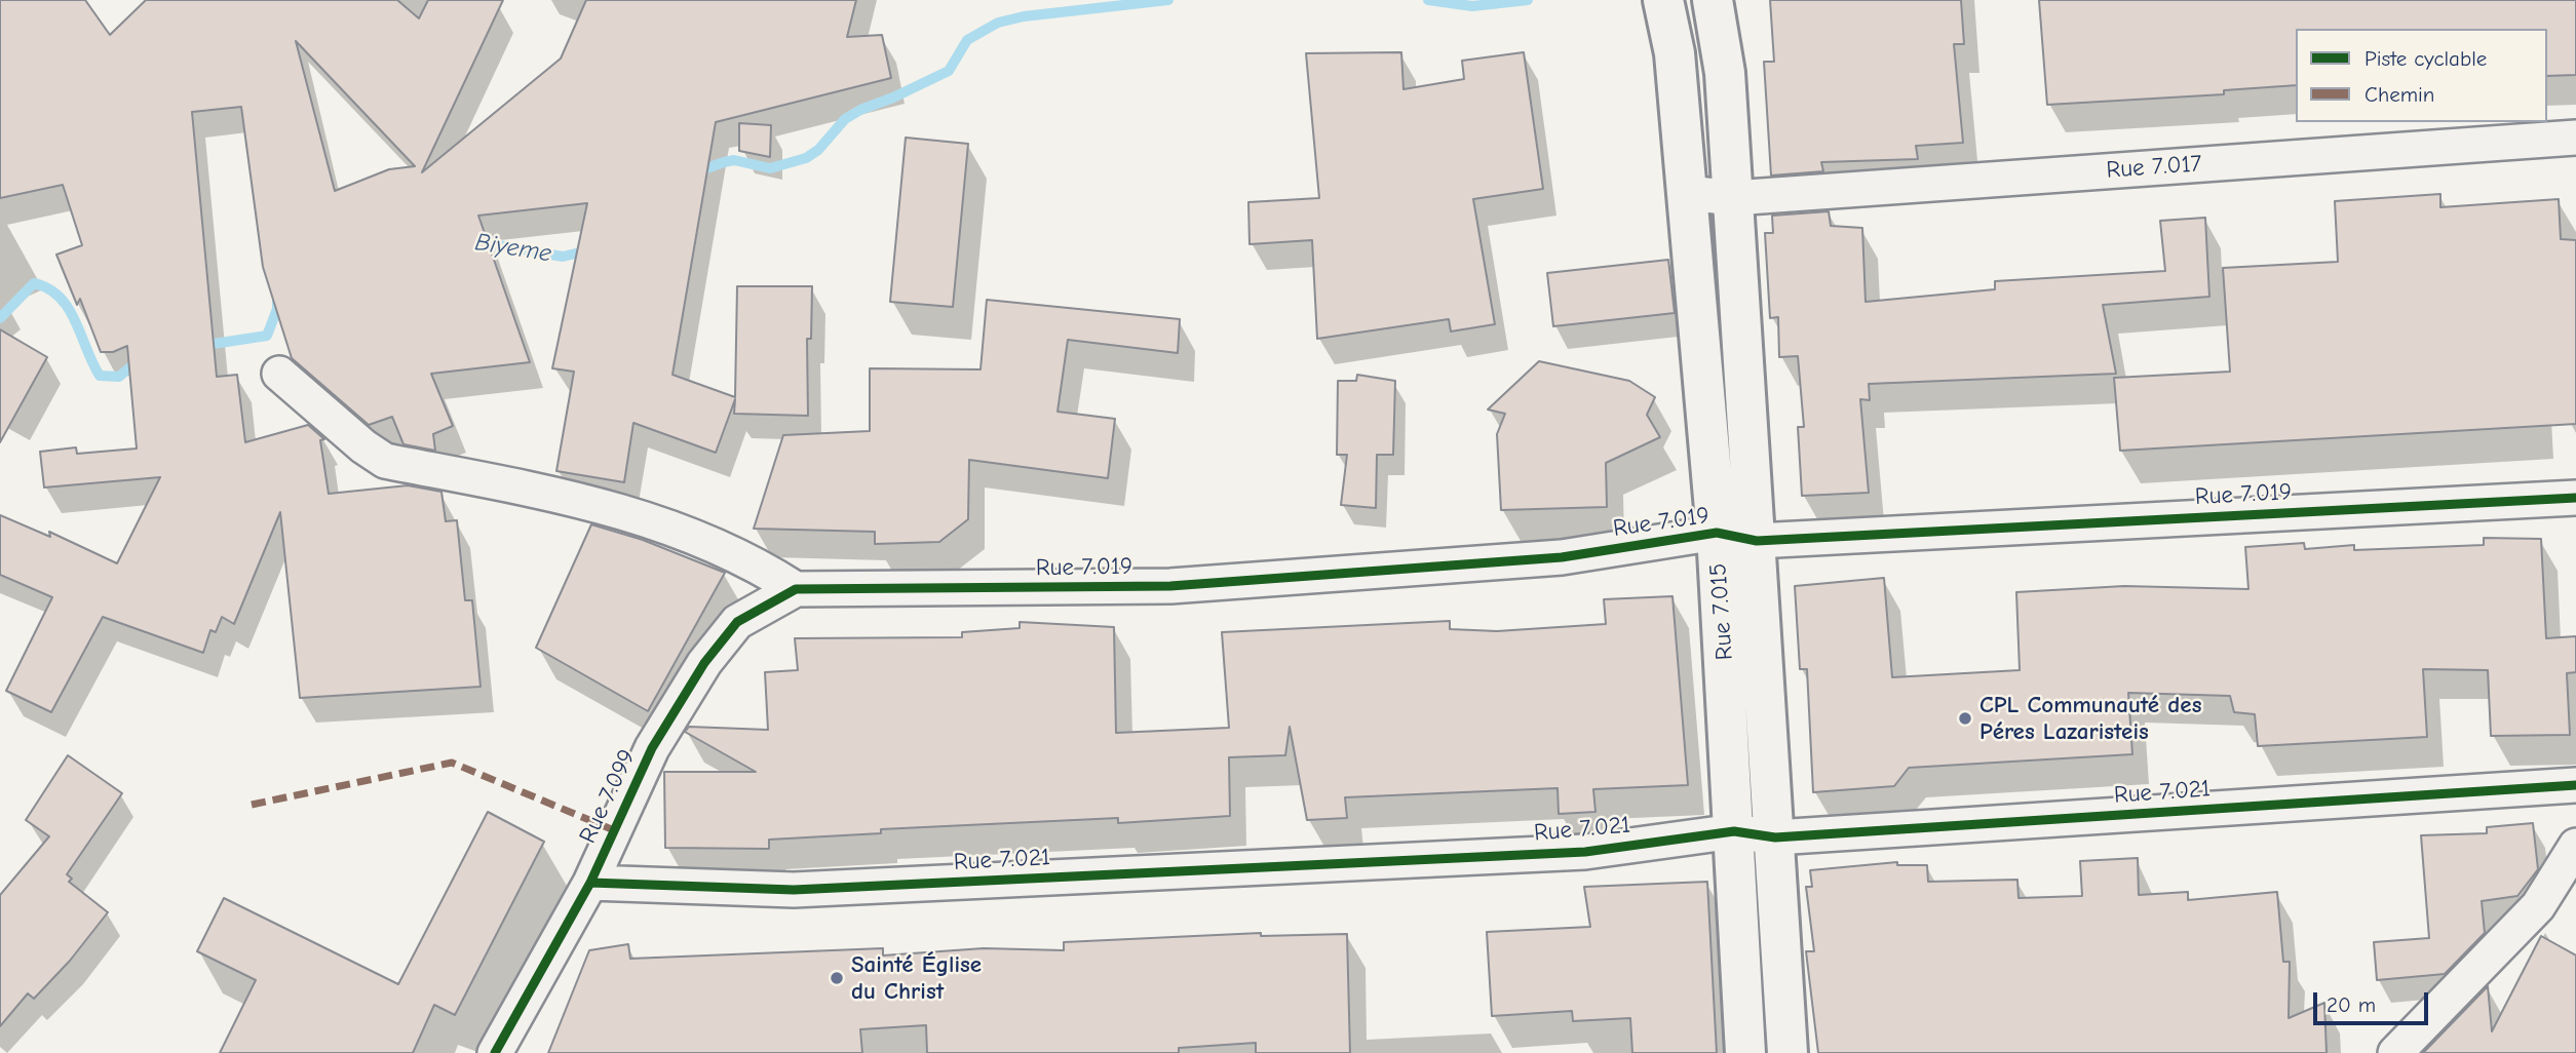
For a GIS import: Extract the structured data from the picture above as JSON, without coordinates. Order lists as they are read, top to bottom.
{
  "streets": {
    "main road": ["Rue 7.015"],
    "street": [
      "Rue 7.017",
      "Rue 7.019",
      "Rue 7.021",
      "Rue 7.099"
    ]
  },
  "crossings": [
    ["Rue 7.017", "Rue 7.015"],
    ["Rue 7.019", "Rue 7.015"],
    ["Rue 7.019", "Rue 7.099"],
    ["Rue 7.015", "Rue 7.021"],
    ["Rue 7.021", "Rue 7.099"]
  ],
  "water": ["Biyeme"],
  "places": ["CPL Communauté des Péres Lazaristeis", "Sainté Église du Christ"],
  "legend": ["Piste cyclable", "Chemin"],
  "scale_bar": "20 m"
}
